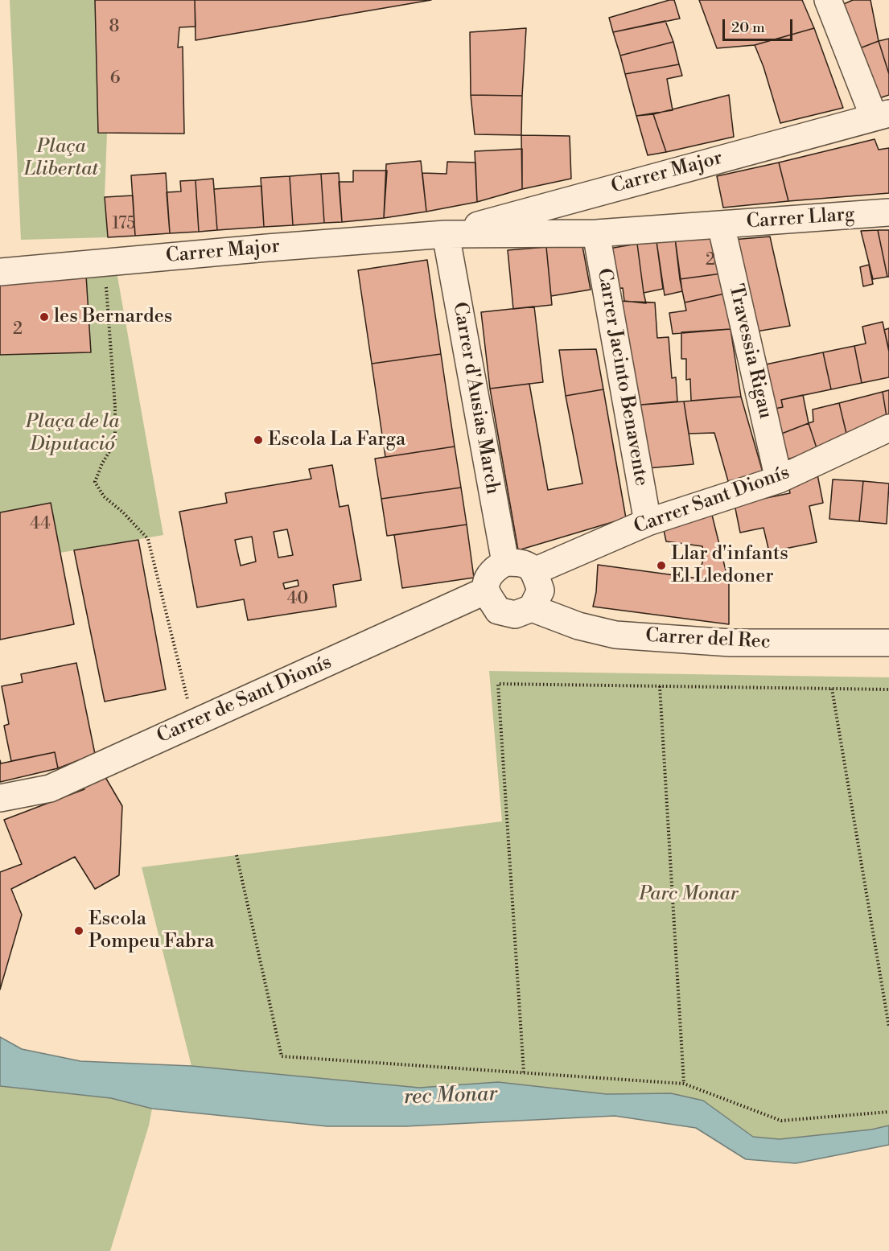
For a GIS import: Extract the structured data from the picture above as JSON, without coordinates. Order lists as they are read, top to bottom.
{
  "streets": {
    "street": [
      "Carrer Major",
      "Carrer Llarg",
      "Travessia Rigau",
      "Carrer Jacinto Benavente",
      "Carrer d'Ausias March",
      "Carrer Sant Dionís",
      "Carrer del Rec",
      "Carrer de Sant Dionís"
    ]
  },
  "crossings": [
    ["Carrer Major", "Carrer Llarg"],
    ["Carrer Major", "Travessia Rigau"],
    ["Carrer Major", "Carrer Jacinto Benavente"],
    ["Carrer Major", "Carrer d'Ausias March"],
    ["Carrer Llarg", "Travessia Rigau"],
    ["Travessia Rigau", "Carrer Sant Dionís"],
    ["Carrer Jacinto Benavente", "Carrer Sant Dionís"],
    ["Carrer d'Ausias March", "Carrer Sant Dionís"],
    ["Carrer d'Ausias March", "Carrer del Rec"],
    ["Carrer d'Ausias March", "Carrer de Sant Dionís"],
    ["Carrer Sant Dionís", "Carrer del Rec"],
    ["Carrer Sant Dionís", "Carrer de Sant Dionís"],
    ["Carrer del Rec", "Carrer de Sant Dionís"]
  ],
  "water": ["rec Monar"],
  "parks": ["Plaça Llibertat", "Plaça de la Diputació", "Parc Monar"],
  "places": [
    "les Bernardes",
    "Escola La Farga",
    "Llar d'infants El Lledoner",
    "Escola Pompeu Fabra"
  ],
  "house_numbers": [
    "8",
    "6",
    "175",
    "2",
    "2",
    "44",
    "40"
  ],
  "scale_bar": "20 m"
}
